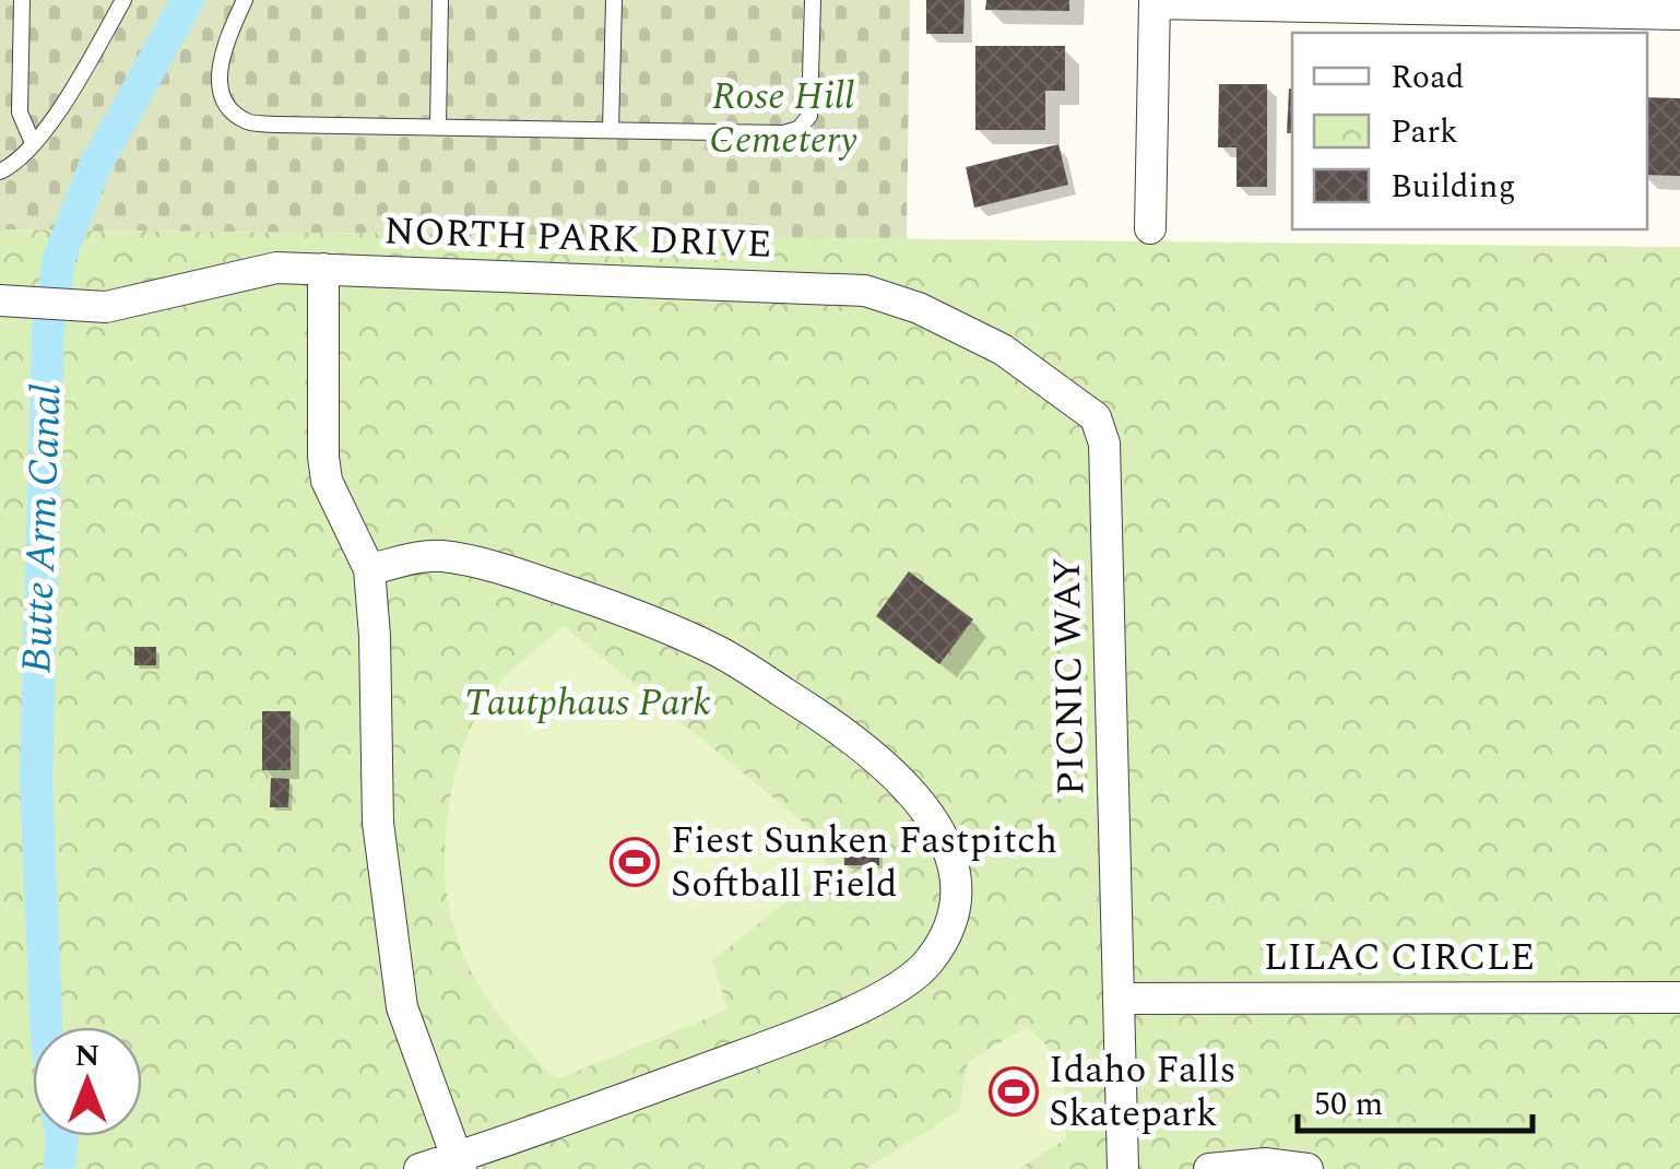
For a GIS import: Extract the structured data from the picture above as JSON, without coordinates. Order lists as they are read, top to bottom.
{
  "streets": {
    "street": ["NORTH PARK DRIVE", "PICNIC WAY", "LILAC CIRCLE"]
  },
  "crossings": [
    ["NORTH PARK DRIVE", "PICNIC WAY"],
    ["PICNIC WAY", "LILAC CIRCLE"]
  ],
  "water": ["Butte Arm Canal"],
  "parks": ["Rose Hill Cemetery", "Tautphaus Park"],
  "places": {
    "sports": ["Fiest Sunken Fastpitch Softball Field", "Idaho Falls Skatepark"]
  },
  "legend": ["Road", "Park", "Building"],
  "scale_bar": "50 m",
  "north": "top"
}
